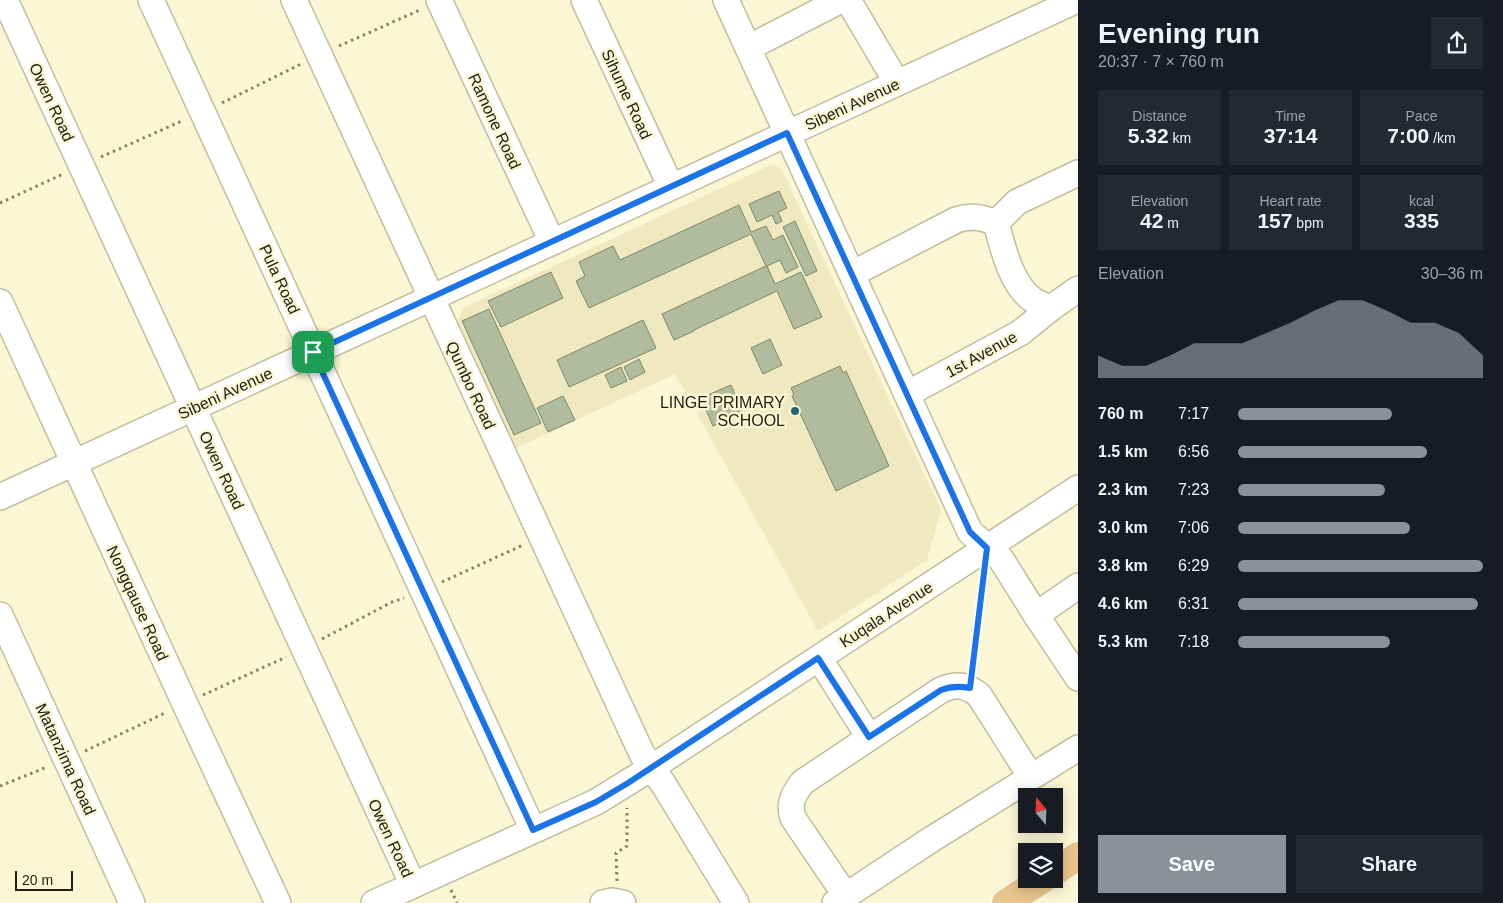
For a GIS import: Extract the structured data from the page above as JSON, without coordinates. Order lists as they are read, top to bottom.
{
  "streets": {
    "street": [
      "Sihume Road",
      "Owen Road",
      "Sibeni Avenue",
      "Ramone Road",
      "Pula Road",
      "1st Avenue",
      "Qumbo Road",
      "Nongqause Road",
      "Kuqala Avenue",
      "Matanzima Road"
    ]
  },
  "crossings": [
    ["Sihume Road", "Sibeni Avenue"],
    ["Owen Road", "Sibeni Avenue"],
    ["Owen Road", "Kuqala Avenue"],
    ["Sibeni Avenue", "Ramone Road"],
    ["Sibeni Avenue", "Pula Road"],
    ["Sibeni Avenue", "Qumbo Road"],
    ["Sibeni Avenue", "Nongqause Road"],
    ["Pula Road", "Kuqala Avenue"],
    ["Qumbo Road", "Kuqala Avenue"]
  ],
  "places": ["LINGE PRIMARY SCHOOL"],
  "scale_bar": "20 m",
  "north": "top",
  "page": {
    "heading": ["Evening run", "20:37 · 7 × 760 m"],
    "stats": [
      ["Distance", "5.32 km"],
      ["Time", "37:14"],
      ["Pace", "7:00 /km"],
      ["Elevation", "42 m"],
      ["Heart rate", "157 bpm"],
      ["kcal", "335"]
    ],
    "chart": ["Elevation", "30–36 m"],
    "list": [
      {
        "name": "760 m",
        "note": "7:17"
      },
      {
        "name": "1.5 km",
        "note": "6:56"
      },
      {
        "name": "2.3 km",
        "note": "7:23"
      },
      {
        "name": "3.0 km",
        "note": "7:06"
      },
      {
        "name": "3.8 km",
        "note": "6:29"
      },
      {
        "name": "4.6 km",
        "note": "6:31"
      },
      {
        "name": "5.3 km",
        "note": "7:18"
      }
    ],
    "buttons": ["Save", "Share"],
    "scale": "20 m"
  }
}
